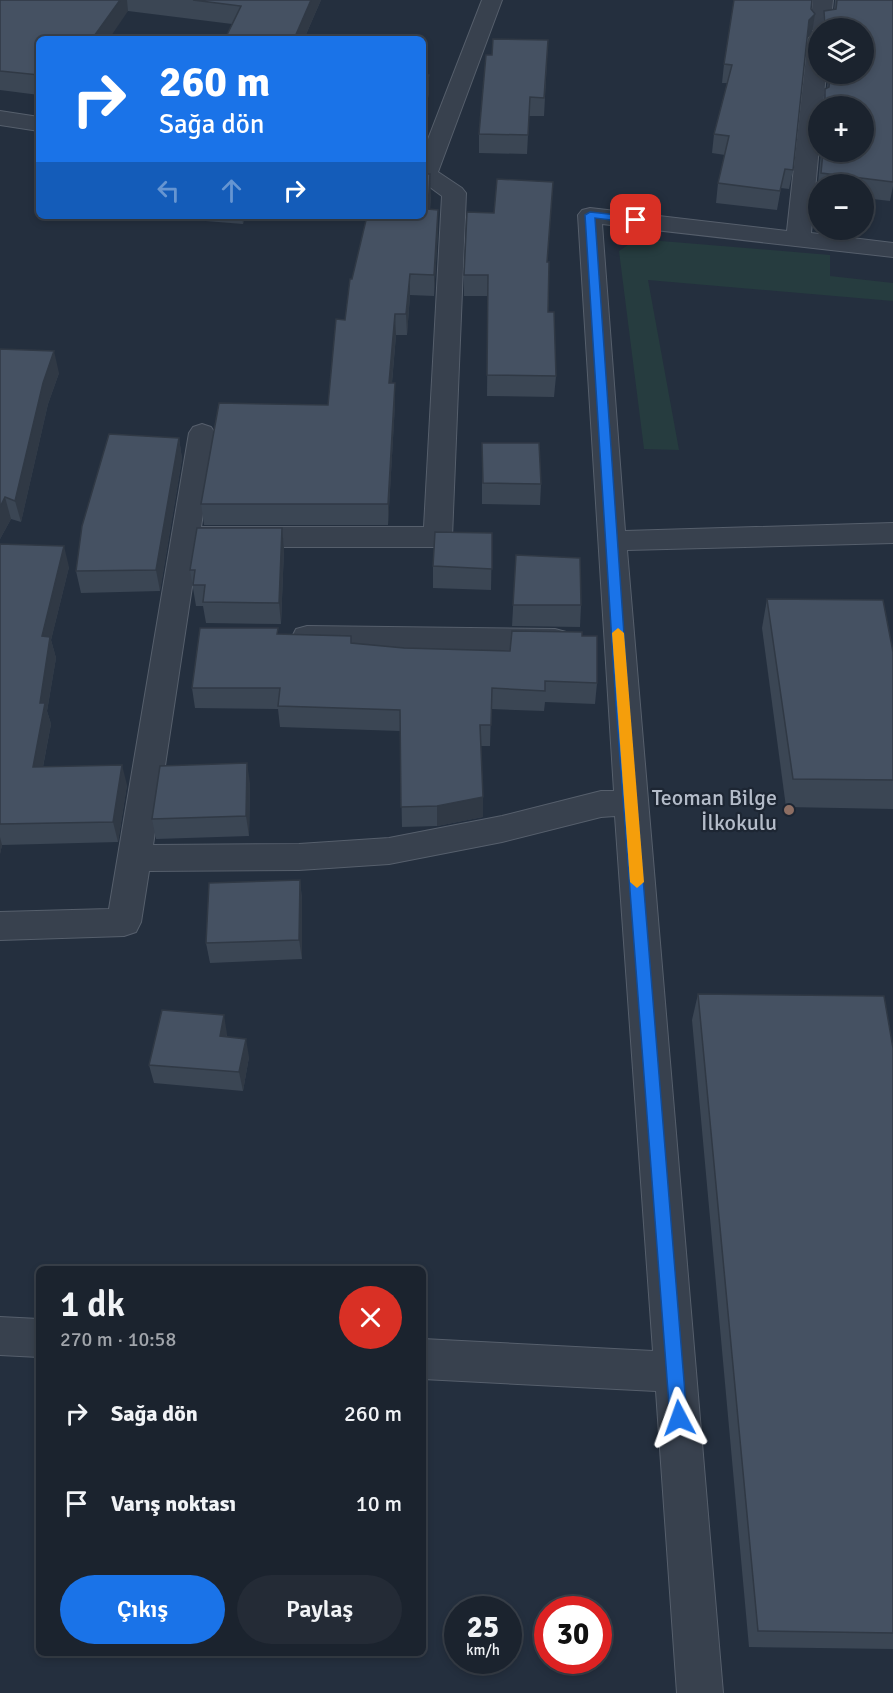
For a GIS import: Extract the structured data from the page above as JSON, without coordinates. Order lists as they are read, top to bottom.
{
  "places": ["Teoman Bilge İlkokulu"],
  "page": {
    "map_buttons": ["+", "−"],
    "turn": ["260 m", "Sağa dön"],
    "heading": ["1 dk", "270 m · 10:58"],
    "list": [
      {
        "name": "Sağa dön",
        "value": "260 m"
      },
      {
        "name": "Varış noktası",
        "value": "10 m"
      }
    ],
    "buttons": ["Çıkış", "Paylaş"],
    "speed": "25 km/h",
    "limit": "30"
  }
}
